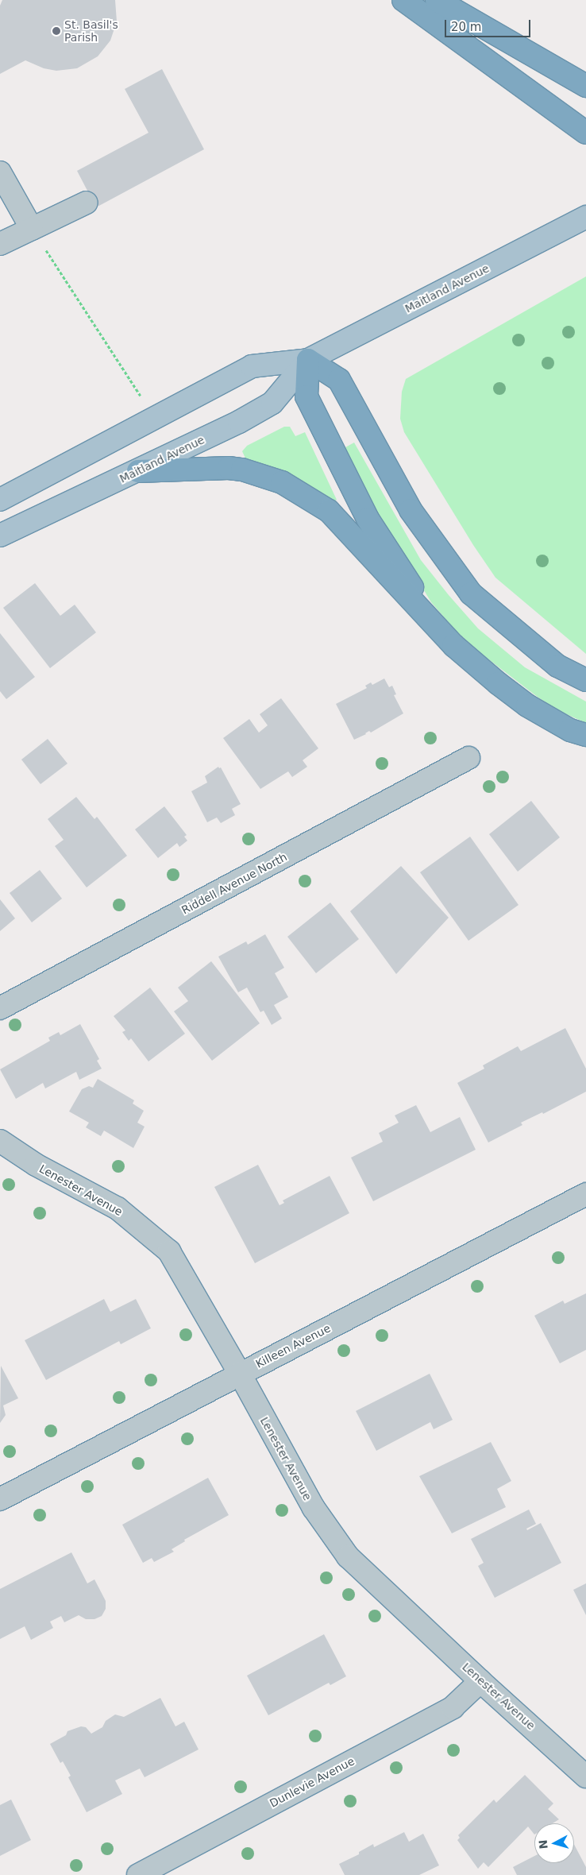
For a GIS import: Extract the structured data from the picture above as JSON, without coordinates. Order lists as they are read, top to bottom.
{
  "streets": {
    "main road": ["Maitland Avenue"],
    "street": [
      "Riddell Avenue North",
      "Lenester Avenue",
      "Killeen Avenue",
      "Dunlevie Avenue"
    ]
  },
  "crossings": [
    ["Lenester Avenue", "Killeen Avenue"],
    ["Lenester Avenue", "Dunlevie Avenue"]
  ],
  "places": ["St. Basil's Parish"],
  "scale_bar": "20 m",
  "north": "left"
}
